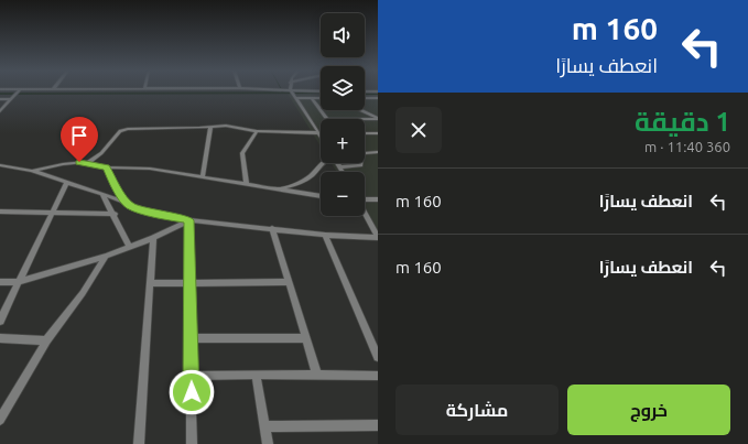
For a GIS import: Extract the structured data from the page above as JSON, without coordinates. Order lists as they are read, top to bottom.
{
  "page": {
    "turn": ["160 m", "انعطف يسارًا"],
    "map_buttons": ["+", "−"],
    "heading": ["1 دقيقة", "360 m · 11:40"],
    "list": [
      {
        "name": "انعطف يسارًا",
        "value": "160 m"
      },
      {
        "name": "انعطف يسارًا",
        "value": "160 m"
      }
    ],
    "buttons": ["خروج", "مشاركة"]
  }
}
